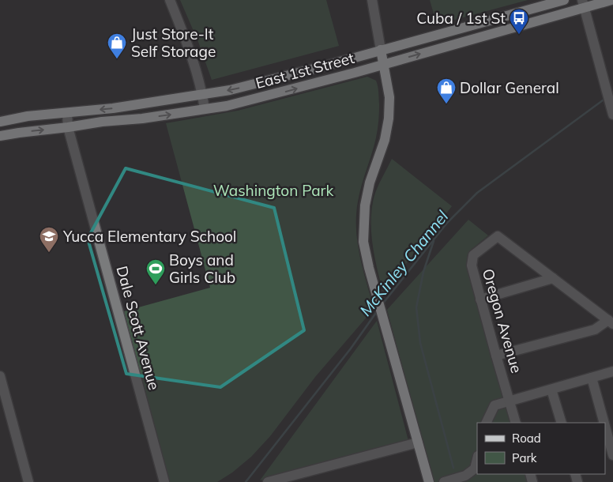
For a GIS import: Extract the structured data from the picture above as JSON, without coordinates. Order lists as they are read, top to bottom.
{
  "streets": {
    "main road": ["East 1st Street"],
    "street": ["Oregon Avenue", "Dale Scott Avenue"]
  },
  "crossings": [
    ["East 1st Street", "Dale Scott Avenue"]
  ],
  "water": ["McKinley Channel"],
  "parks": ["Washington Park"],
  "places": {
    "bus stop": ["Cuba / 1st St"],
    "shop": ["Just Store-It Self Storage", "Dollar General"],
    "school or university": ["Yucca Elementary School"],
    "sports": ["Boys and Girls Club"]
  },
  "legend": ["Road", "Park"]
}
